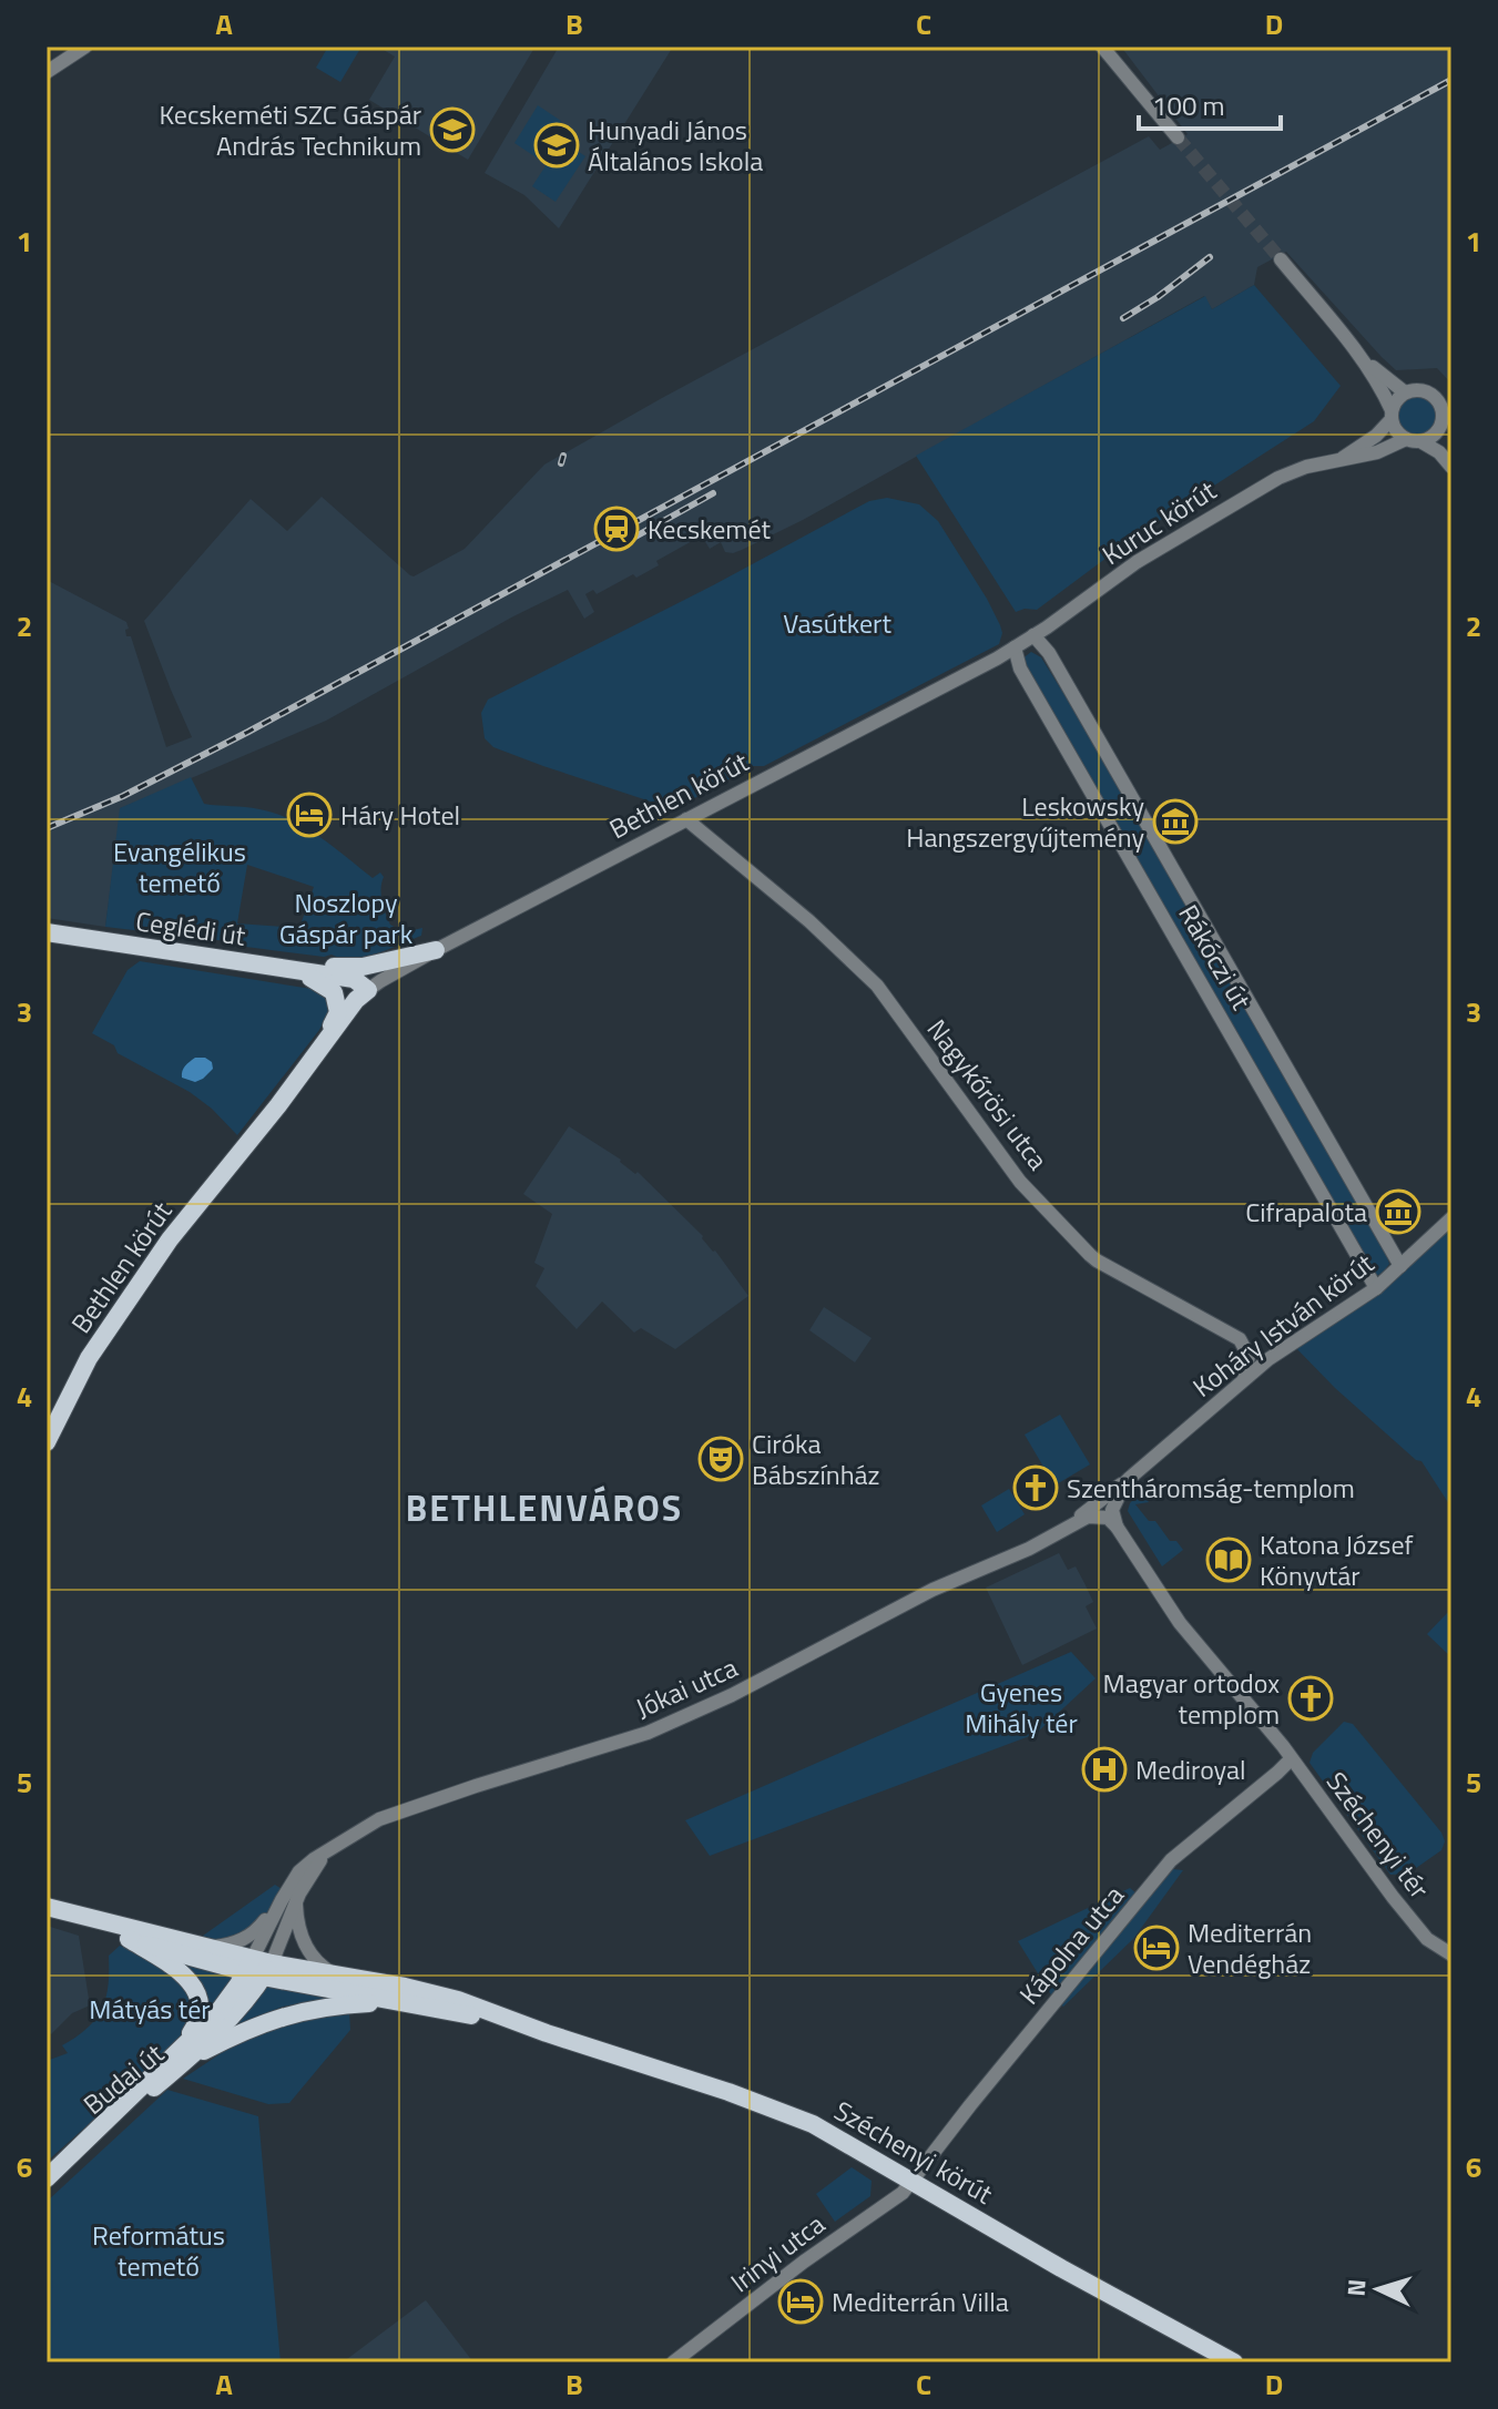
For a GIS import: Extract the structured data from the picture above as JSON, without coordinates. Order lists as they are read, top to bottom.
{
  "streets": {
    "main road": [
      "Bethlen körút",
      "Ceglédi út",
      "Budai út",
      "Széchenyi körút"
    ],
    "street": [
      "Kuruc körút",
      "Rákóczi út",
      "Nagykőrösi utca",
      "Koháry István körút",
      "Jókai utca",
      "Széchenyi tér",
      "Kápolna utca",
      "Irinyi utca"
    ]
  },
  "crossings": [
    ["Kuruc körút", "Bethlen körút"],
    ["Kuruc körút", "Rákóczi út"],
    ["Bethlen körút", "Rákóczi út"],
    ["Bethlen körút", "Nagykőrösi utca"],
    ["Rákóczi út", "Koháry István körút"],
    ["Nagykőrösi utca", "Koháry István körút"],
    ["Koháry István körút", "Jókai utca"],
    ["Jókai utca", "Széchenyi körút"],
    ["Széchenyi tér", "Kápolna utca"],
    ["Kápolna utca", "Széchenyi körút"],
    ["Kápolna utca", "Irinyi utca"],
    ["Széchenyi körút", "Irinyi utca"]
  ],
  "districts": ["BETHLENVÁROS"],
  "parks": [
    "Vasútkert",
    "Evangélikus temető",
    "Noszlopy Gáspár park",
    "Gyenes Mihály tér",
    "Mátyás tér",
    "Református temető"
  ],
  "places": {
    "school or university": ["Kecskeméti SZC Gáspár András Technikum", "Hunyadi János Általános Iskola"],
    "station": ["Kecskemét"],
    "hotel": ["Háry Hotel", "Mediterrán Vendégház", "Mediterrán Villa"],
    "museum": ["Leskowsky Hangszergyűjtemény", "Cifrapalota"],
    "theatre": ["Ciróka Bábszínház"],
    "church": ["Szentháromság-templom", "Magyar ortodox templom"],
    "library": ["Katona József Könyvtár"],
    "hospital": ["Mediroyal"]
  },
  "scale_bar": "100 m",
  "north": "left",
  "grid": {
    "columns": [
      "A",
      "B",
      "C",
      "D"
    ],
    "rows": [
      "1",
      "2",
      "3",
      "4",
      "5",
      "6"
    ]
  }
}
